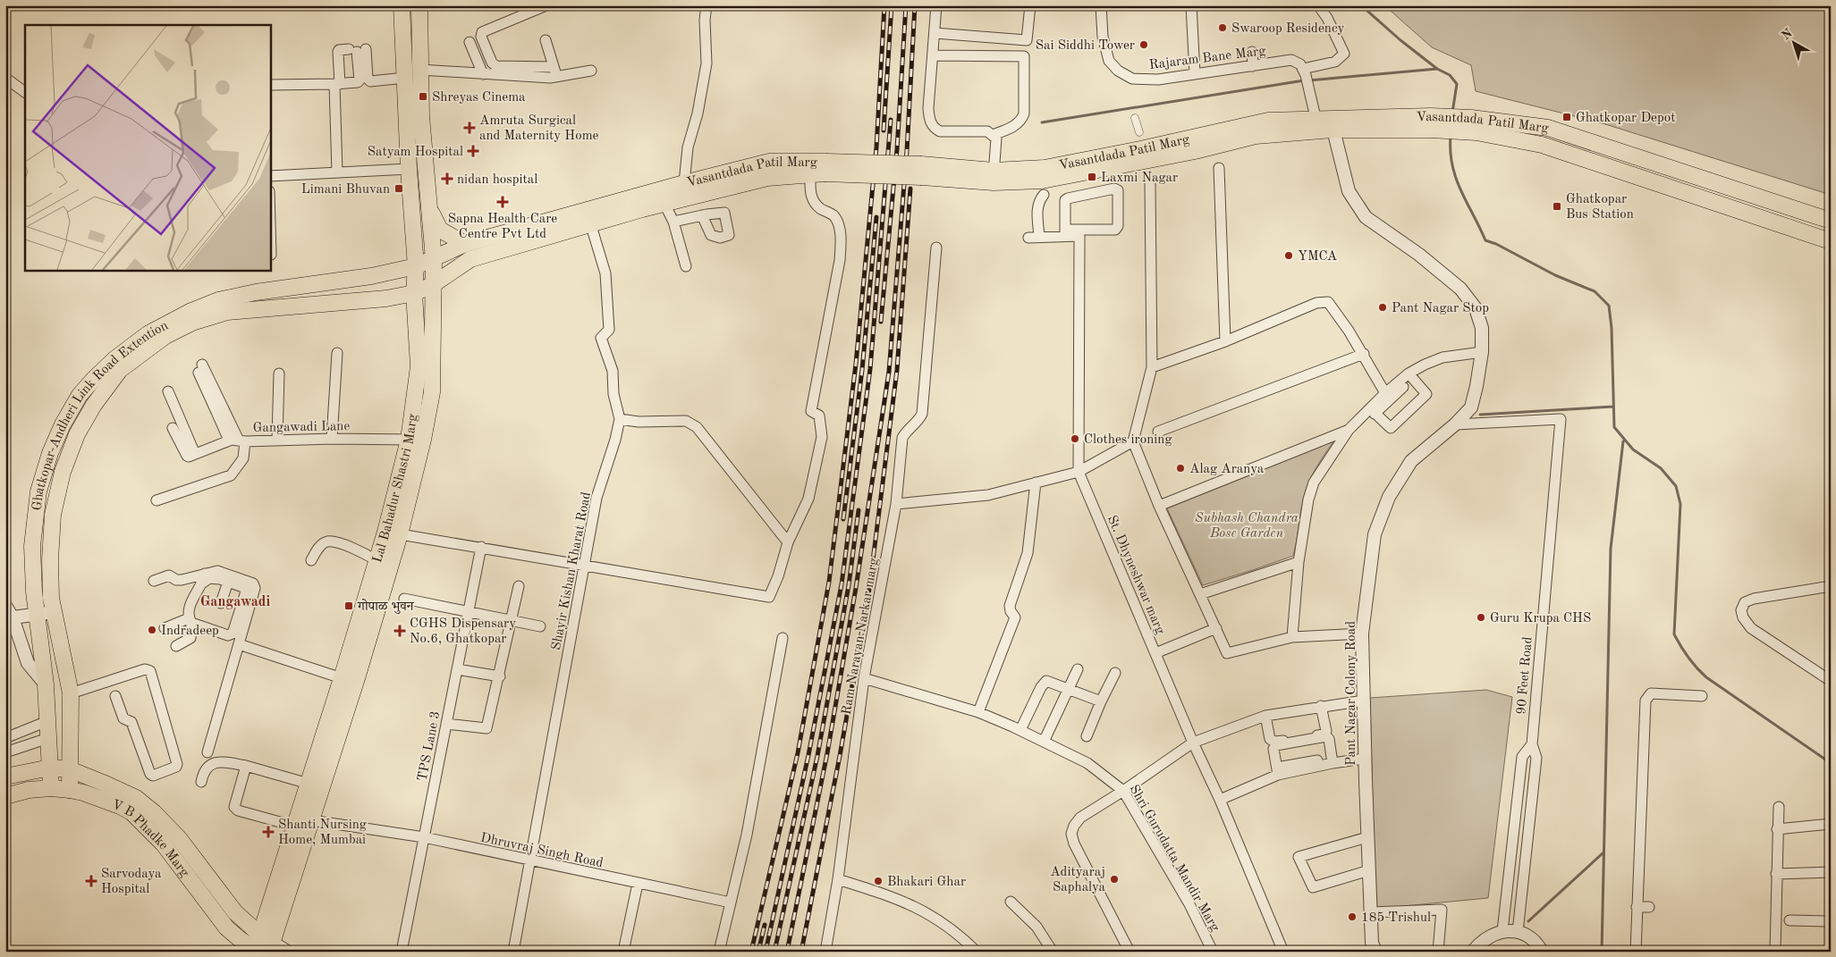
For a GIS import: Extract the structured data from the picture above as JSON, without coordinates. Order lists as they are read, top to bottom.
{
  "streets": {
    "main road": [
      "Vasantdada Patil Marg",
      "Ghatkopar-Andheri Link Road Extention",
      "Lal Bahadur Shastri Marg",
      "V B Phadke Marg"
    ],
    "street": [
      "Rajaram Bane Marg",
      "Gangawadi Lane",
      "Shayir Kishan Kharat Road",
      "St. Dhyneshwar marg",
      "Ram Narayan Narkar marg",
      "90 Feet Road",
      "Pant Nagar Colony Road",
      "TPS Lane 3",
      "Dhruvraj Singh Road",
      "Shri Gurudatta Mandir Marg"
    ]
  },
  "crossings": [
    ["Vasantdada Patil Marg", "Ghatkopar-Andheri Link Road Extention"],
    ["Vasantdada Patil Marg", "Lal Bahadur Shastri Marg"],
    ["Vasantdada Patil Marg", "Pant Nagar Colony Road"],
    ["Ghatkopar-Andheri Link Road Extention", "Lal Bahadur Shastri Marg"],
    ["Ghatkopar-Andheri Link Road Extention", "V B Phadke Marg"],
    ["Gangawadi Lane", "Lal Bahadur Shastri Marg"],
    ["Lal Bahadur Shastri Marg", "V B Phadke Marg"],
    ["Lal Bahadur Shastri Marg", "Dhruvraj Singh Road"],
    ["Shayir Kishan Kharat Road", "Dhruvraj Singh Road"],
    ["Ram Narayan Narkar marg", "Shri Gurudatta Mandir Marg"],
    ["90 Feet Road", "Pant Nagar Colony Road"],
    ["TPS Lane 3", "Dhruvraj Singh Road"]
  ],
  "districts": ["Gangawadi"],
  "parks": ["Subhash Chandra Bose Garden"],
  "places": {
    "other": [
      "Swaroop Residency",
      "Sai Siddhi Tower",
      "YMCA",
      "Pant Nagar Stop",
      "Clothes ironing",
      "Alag Aranya",
      "Guru Krupa CHS",
      "Indradeep",
      "Adityaraj Saphalya",
      "Bhakari Ghar",
      "185 Trishul"
    ],
    "transit": [
      "Shreyas Cinema",
      "Ghatkopar Depot",
      "Laxmi Nagar",
      "Limani Bhuvan",
      "Ghatkopar Bus Station",
      "गोपाळ भुवन"
    ],
    "health": [
      "Amruta Surgical and Maternity Home",
      "Satyam Hospital",
      "nidan hospital",
      "Sapna Health Care Centre Pvt Ltd",
      "CGHS Dispensary No.6, Ghatkopar",
      "Shanti Nursing Home, Mumbai",
      "Sarvodaya Hospital"
    ]
  },
  "north": "top left"
}
